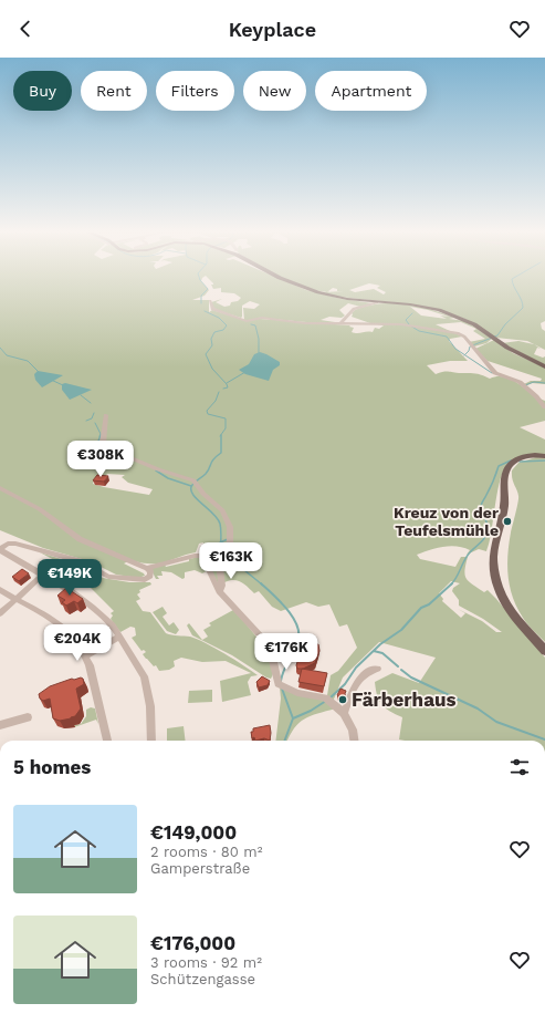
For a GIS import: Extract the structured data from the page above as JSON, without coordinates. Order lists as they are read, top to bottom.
{
  "places": ["Kreuz von der Teufelsmühle", "Färberhaus"],
  "page": {
    "header": "Keyplace",
    "chip": [
      "Buy",
      "Rent",
      "Filters",
      "New",
      "Apartment"
    ],
    "price": [
      "€308K",
      "€163K",
      "€149K",
      "€204K",
      "€176K"
    ],
    "heading": "5 homes",
    "list": [
      {
        "name": "€149,000",
        "note": "2 rooms · 80 m² · Gamperstraße"
      },
      {
        "name": "€176,000",
        "note": "3 rooms · 92 m² · Schützengasse"
      }
    ]
  }
}
